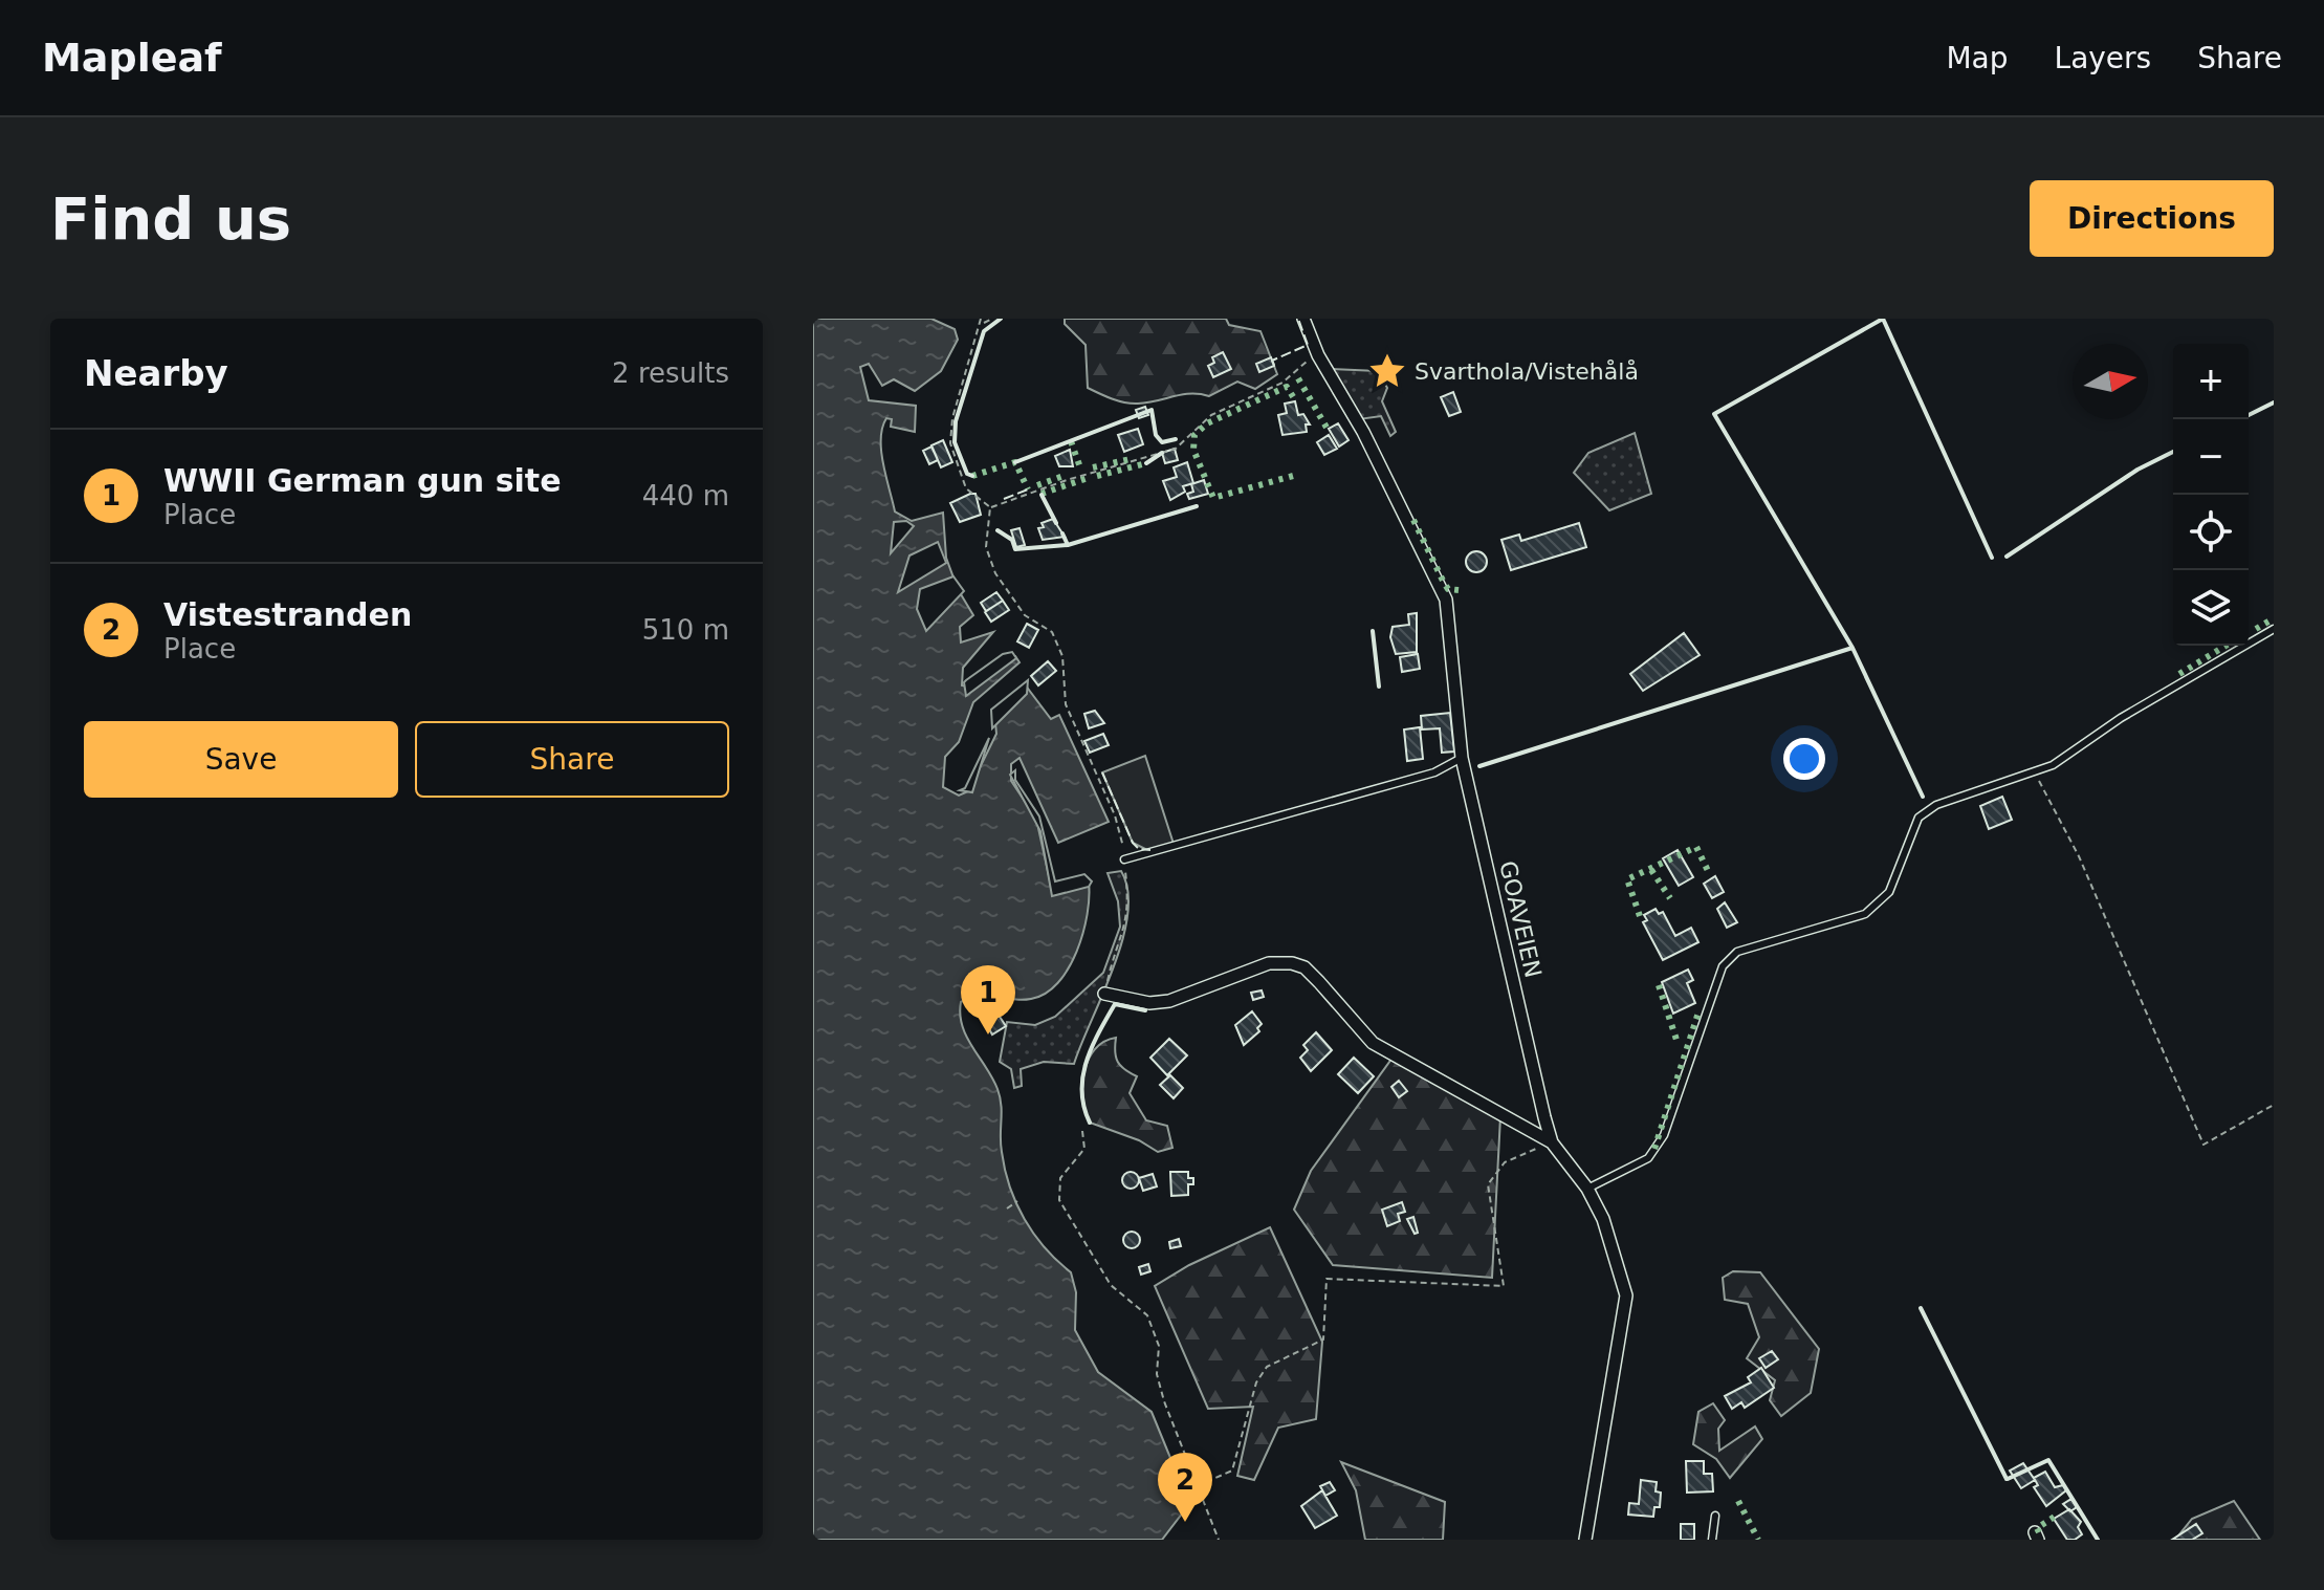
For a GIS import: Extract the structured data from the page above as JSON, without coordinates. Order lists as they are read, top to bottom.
{
  "streets": {
    "street": ["GOAVEIEN"]
  },
  "places": {
    "place": ["Svarthola/Vistehålå"]
  },
  "north": "right",
  "page": {
    "header": "Mapleaf",
    "nav": ["Map", "Layers", "Share"],
    "buttons": [
      "Directions",
      ["Save", "Share"]
    ],
    "title": "Find us",
    "heading": ["Nearby", "2 results"],
    "map_buttons": ["+", "−"],
    "list": [
      {
        "mark": "1",
        "name": "WWII German gun site",
        "note": "Place",
        "value": "440 m"
      },
      {
        "mark": "2",
        "name": "Vistestranden",
        "note": "Place",
        "value": "510 m"
      }
    ],
    "pins": ["1", "2"]
  }
}
